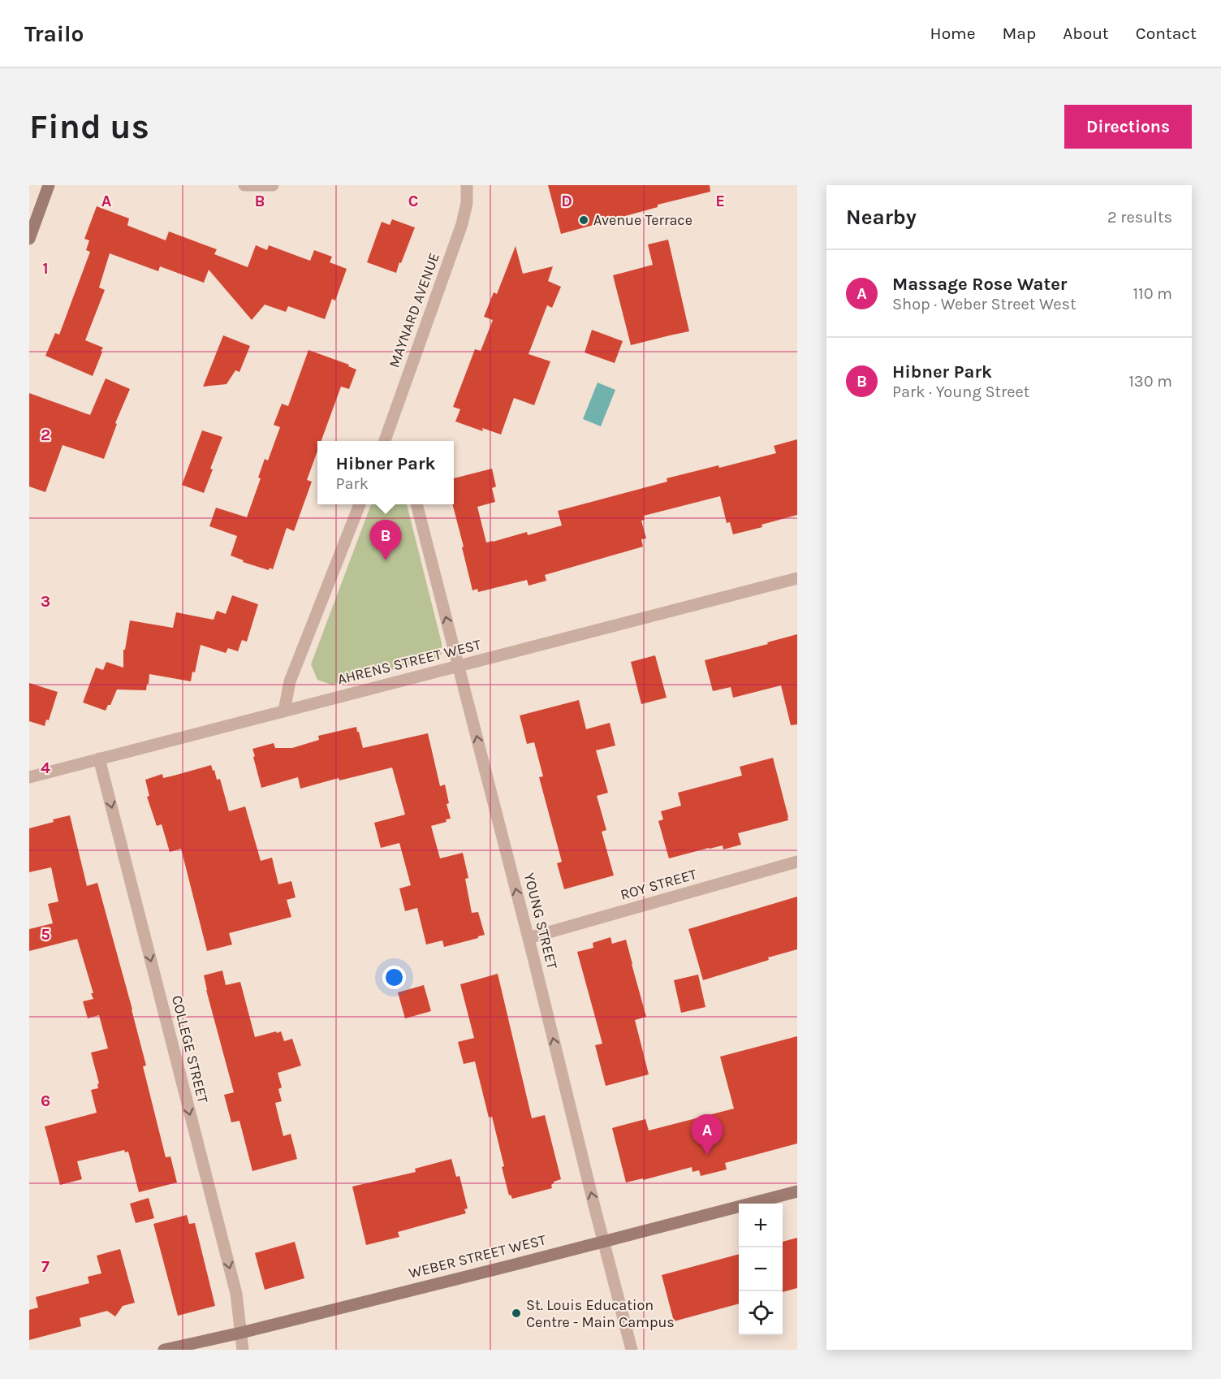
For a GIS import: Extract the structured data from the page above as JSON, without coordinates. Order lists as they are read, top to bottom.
{
  "streets": {
    "main road": ["WEBER STREET WEST"],
    "street": [
      "MAYNARD AVENUE",
      "AHRENS STREET WEST",
      "ROY STREET",
      "YOUNG STREET",
      "COLLEGE STREET"
    ]
  },
  "crossings": [
    ["AHRENS STREET WEST", "YOUNG STREET"],
    ["AHRENS STREET WEST", "COLLEGE STREET"],
    ["ROY STREET", "YOUNG STREET"],
    ["YOUNG STREET", "WEBER STREET WEST"],
    ["COLLEGE STREET", "WEBER STREET WEST"]
  ],
  "one_way": ["YOUNG STREET", "COLLEGE STREET"],
  "places": ["Avenue Terrace", "St. Louis Education Centre - Main Campus"],
  "page": {
    "header": "Trailo",
    "nav": [
      "Home",
      "Map",
      "About",
      "Contact"
    ],
    "buttons": "Directions",
    "title": "Find us",
    "heading": ["Nearby", "2 results"],
    "list": [
      {
        "mark": "A",
        "name": "Massage Rose Water",
        "note": "Shop · Weber Street West",
        "value": "110 m"
      },
      {
        "mark": "B",
        "name": "Hibner Park",
        "note": "Park · Young Street",
        "value": "130 m"
      }
    ],
    "popup": ["Hibner Park", "Park"],
    "pins": ["B", "A"],
    "map_buttons": ["+", "−"]
  },
  "grid": {
    "columns": [
      "A",
      "B",
      "C",
      "D",
      "E"
    ],
    "rows": [
      "1",
      "2",
      "3",
      "4",
      "5",
      "6",
      "7"
    ]
  }
}
